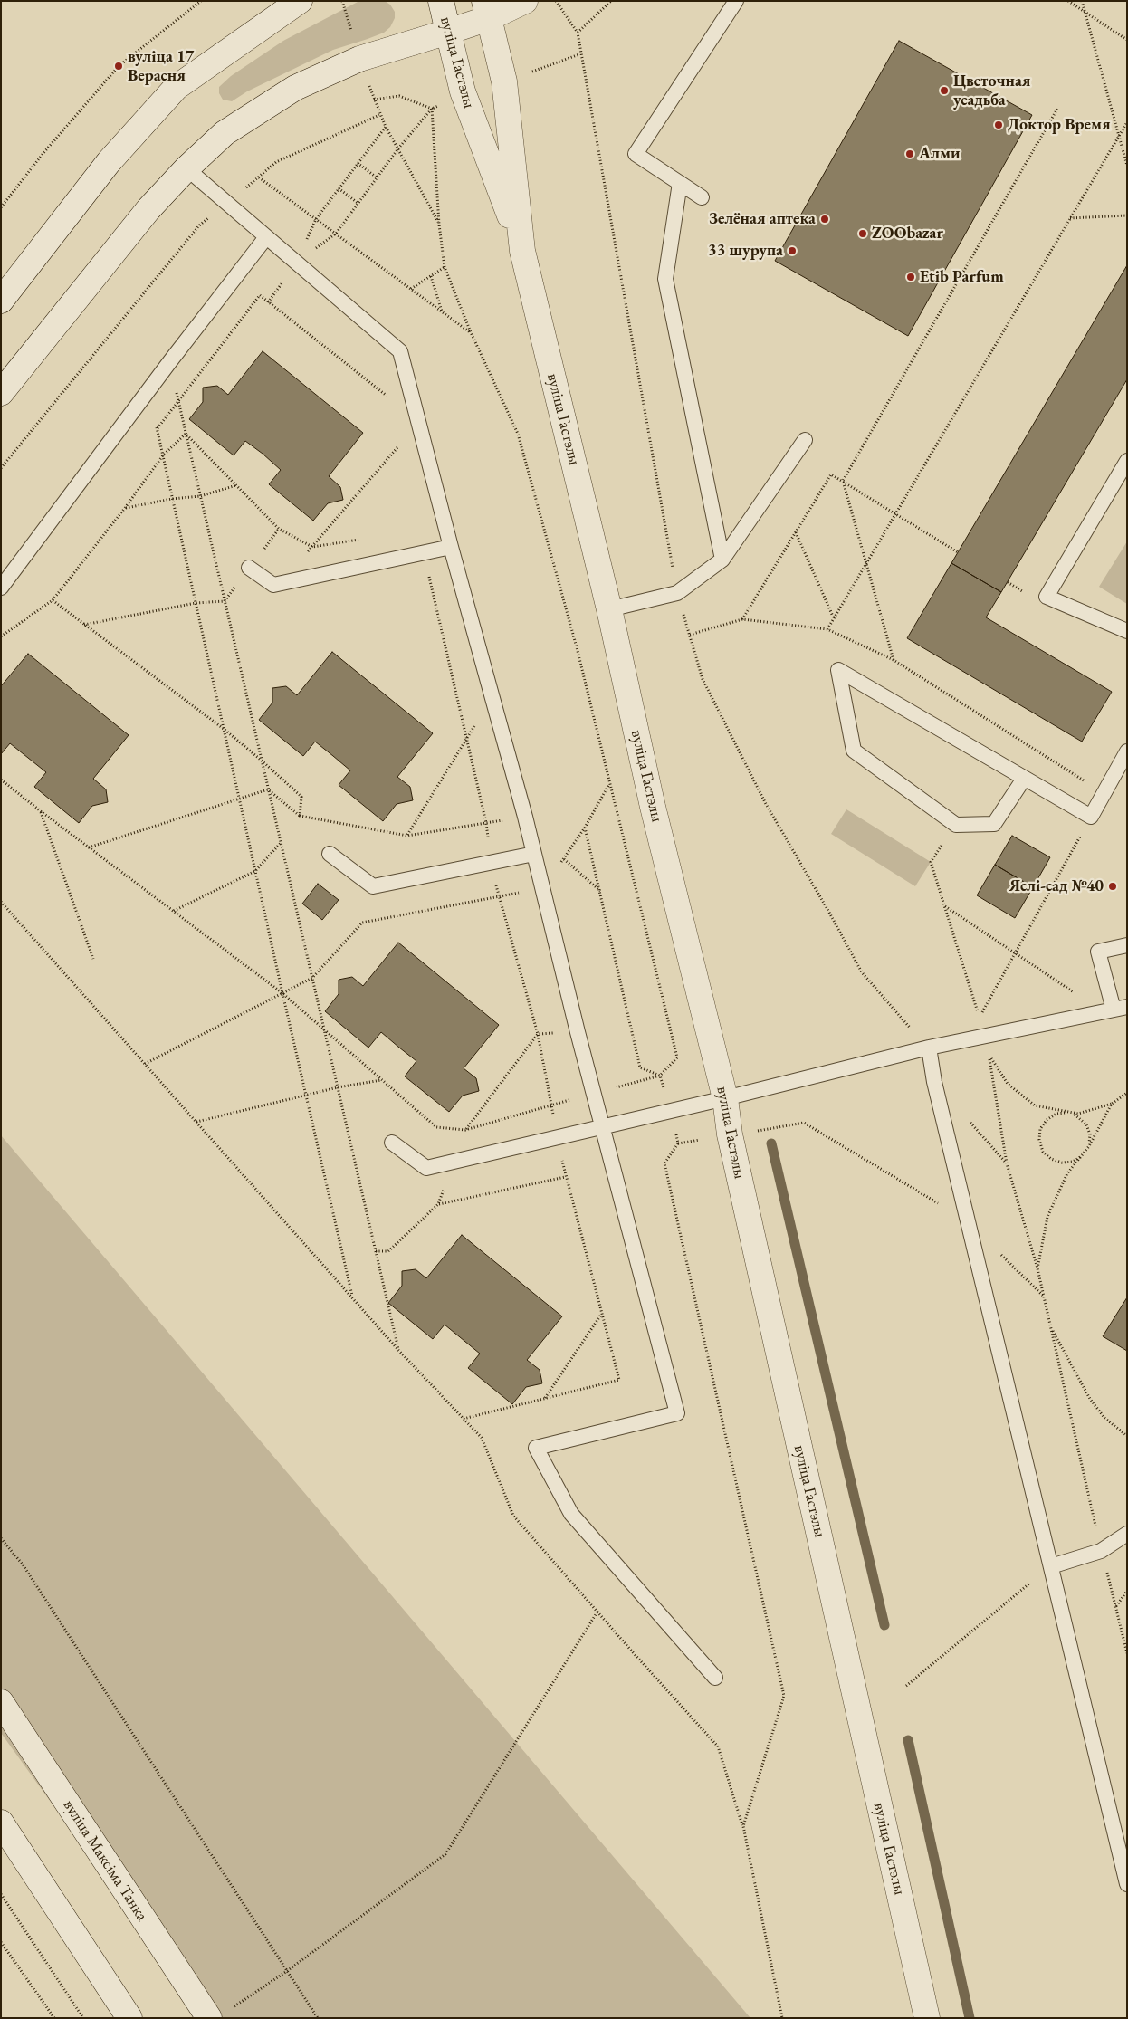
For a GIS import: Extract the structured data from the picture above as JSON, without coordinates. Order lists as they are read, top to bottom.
{
  "streets": {
    "street": ["вуліца Гастэлы", "вуліца Максіма Танка"]
  },
  "places": [
    "вуліца 17 Верасня",
    "Цветочная усадьба",
    "Доктор Время",
    "Алми",
    "Зелёная аптека",
    "ZOObazar",
    "33 шурупа",
    "Etib Parfum",
    "Яслі-сад №40"
  ]
}
